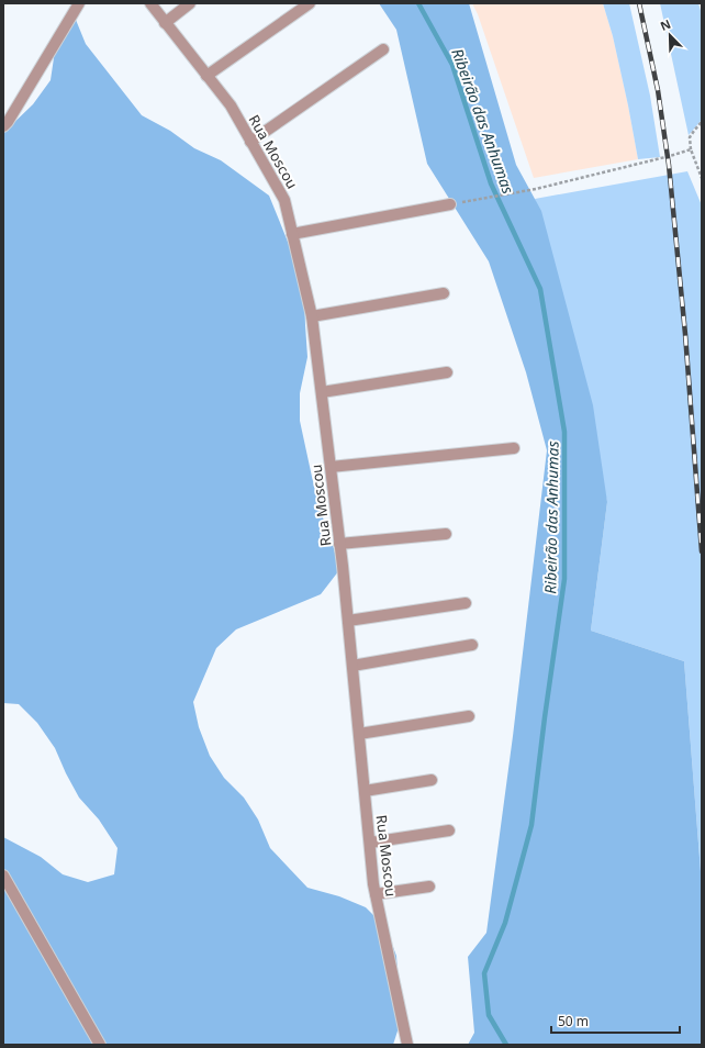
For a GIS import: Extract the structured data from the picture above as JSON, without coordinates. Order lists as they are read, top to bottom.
{
  "streets": {
    "street": ["Rua Moscou"]
  },
  "water": ["Ribeirão das Anhumas"],
  "scale_bar": "50 m",
  "north": "top left"
}
